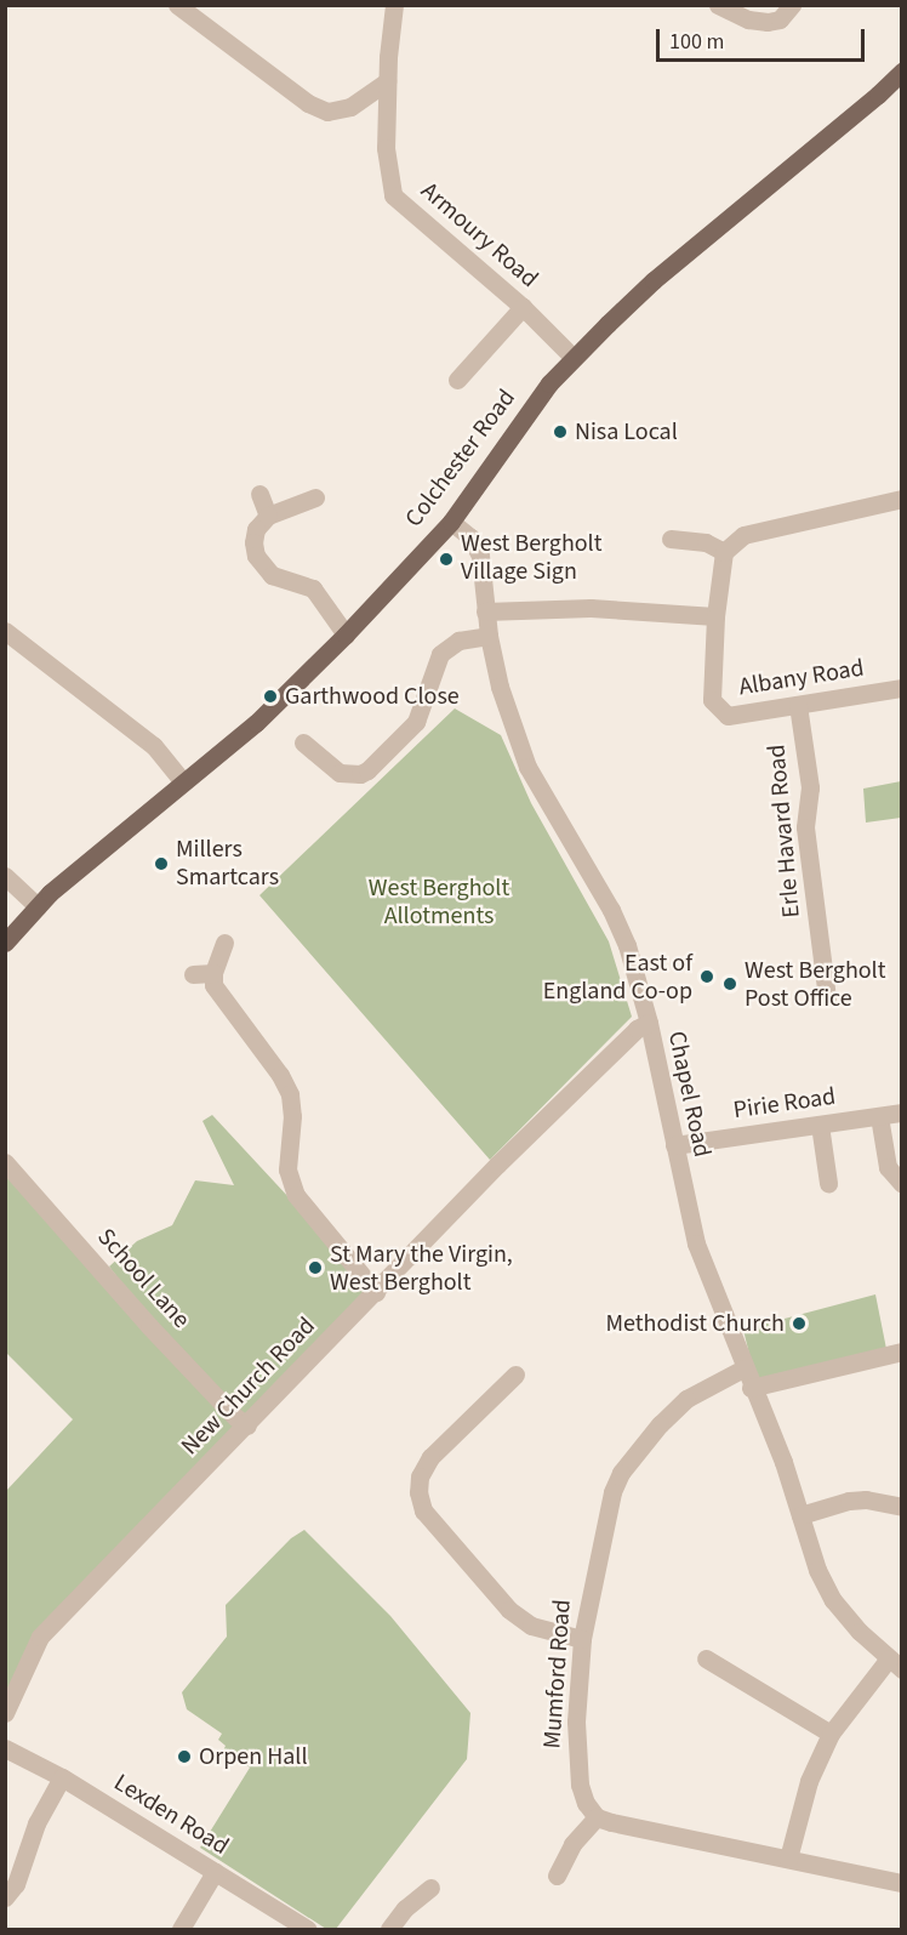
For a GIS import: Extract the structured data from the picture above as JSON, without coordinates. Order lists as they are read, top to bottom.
{
  "streets": {
    "main road": ["Colchester Road"],
    "street": [
      "Armoury Road",
      "Albany Road",
      "Erle Havard Road",
      "Chapel Road",
      "Pirie Road",
      "School Lane",
      "New Church Road",
      "Mumford Road",
      "Lexden Road"
    ]
  },
  "crossings": [
    ["Armoury Road", "Colchester Road"],
    ["Colchester Road", "Chapel Road"],
    ["Albany Road", "Erle Havard Road"],
    ["Chapel Road", "Pirie Road"],
    ["Chapel Road", "New Church Road"],
    ["Chapel Road", "Mumford Road"],
    ["School Lane", "New Church Road"]
  ],
  "parks": ["West Bergholt Allotments"],
  "places": [
    "Nisa Local",
    "West Bergholt Village Sign",
    "Garthwood Close",
    "Millers Smartcars",
    "East of England Co-op",
    "West Bergholt Post Office",
    "St Mary the Virgin, West Bergholt",
    "Methodist Church",
    "Orpen Hall"
  ],
  "scale_bar": "100 m"
}
